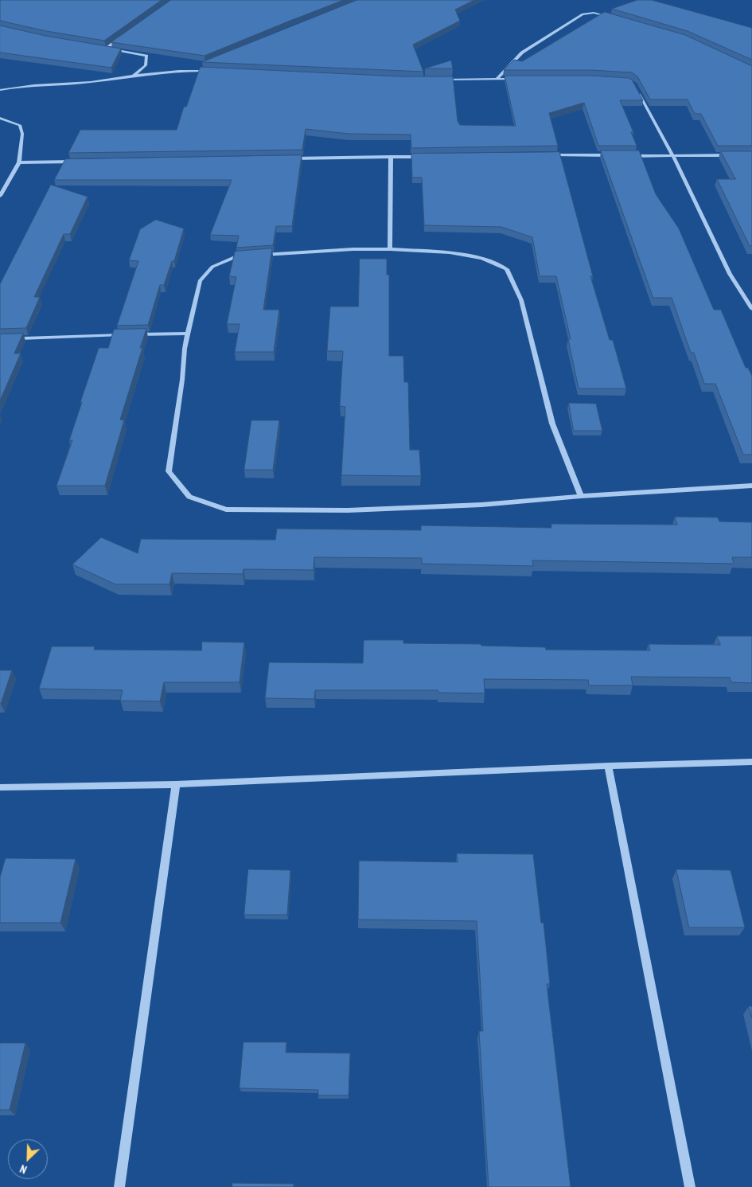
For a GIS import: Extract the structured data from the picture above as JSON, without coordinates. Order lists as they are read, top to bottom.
{
  "north": "bottom left"
}
